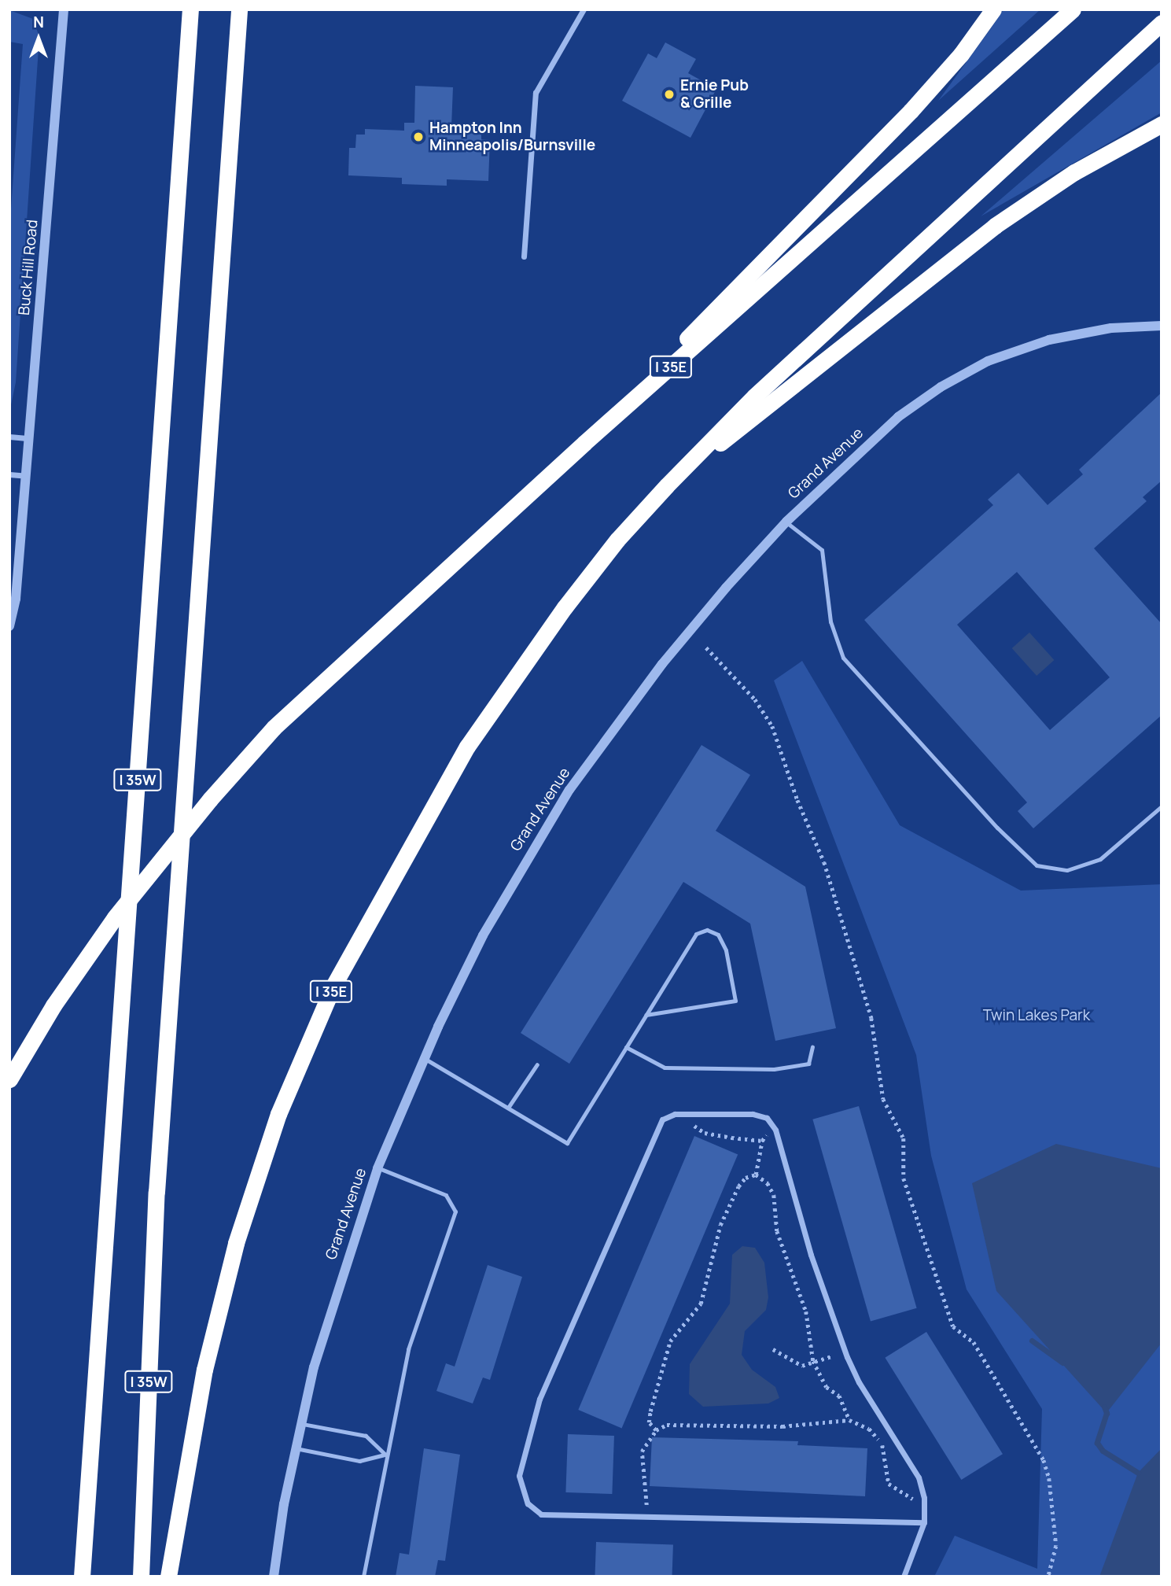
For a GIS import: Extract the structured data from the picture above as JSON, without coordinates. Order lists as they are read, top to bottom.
{
  "streets": {
    "highway": ["I 35E", "I 35W"],
    "street": ["Buck Hill Road", "Grand Avenue"]
  },
  "parks": ["Twin Lakes Park"],
  "places": ["Ernie Pub & Grille", "Hampton Inn Minneapolis/Burnsville"],
  "north": "top"
}
